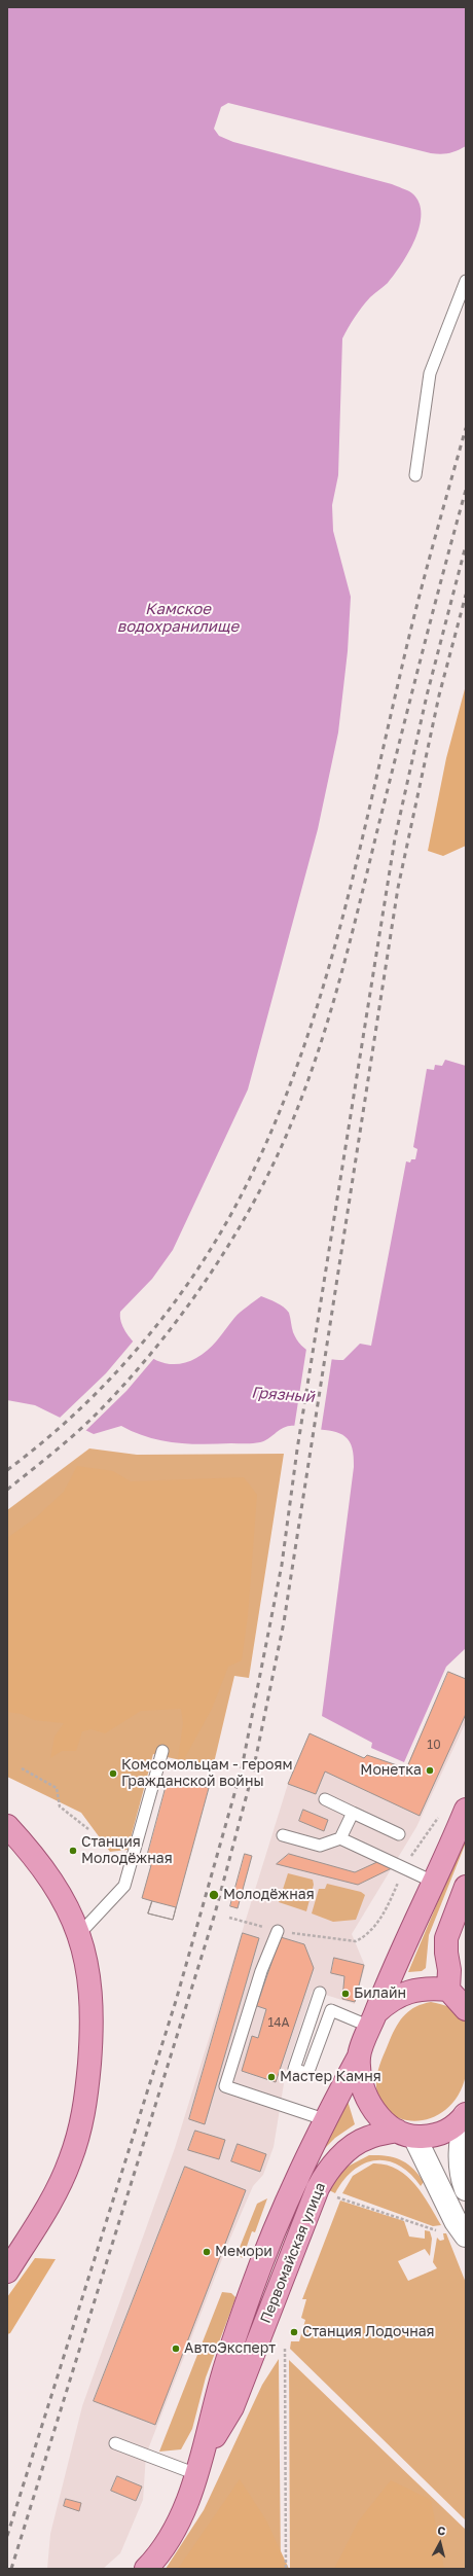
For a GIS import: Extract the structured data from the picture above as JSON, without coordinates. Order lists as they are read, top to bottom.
{
  "streets": {
    "main road": ["Первомайская улица"]
  },
  "water": ["Камское водохранилище", "Грязный"],
  "places": [
    "Монетка",
    "Комсомольцам - героям Гражданской войны",
    "Станция Молодёжная",
    "Молодёжная",
    "Билайн",
    "Мастер Камня",
    "Мемори",
    "Станция Лодочная",
    "АвтоЭксперт"
  ],
  "house_numbers": ["10", "14А"],
  "north": "top"
}
